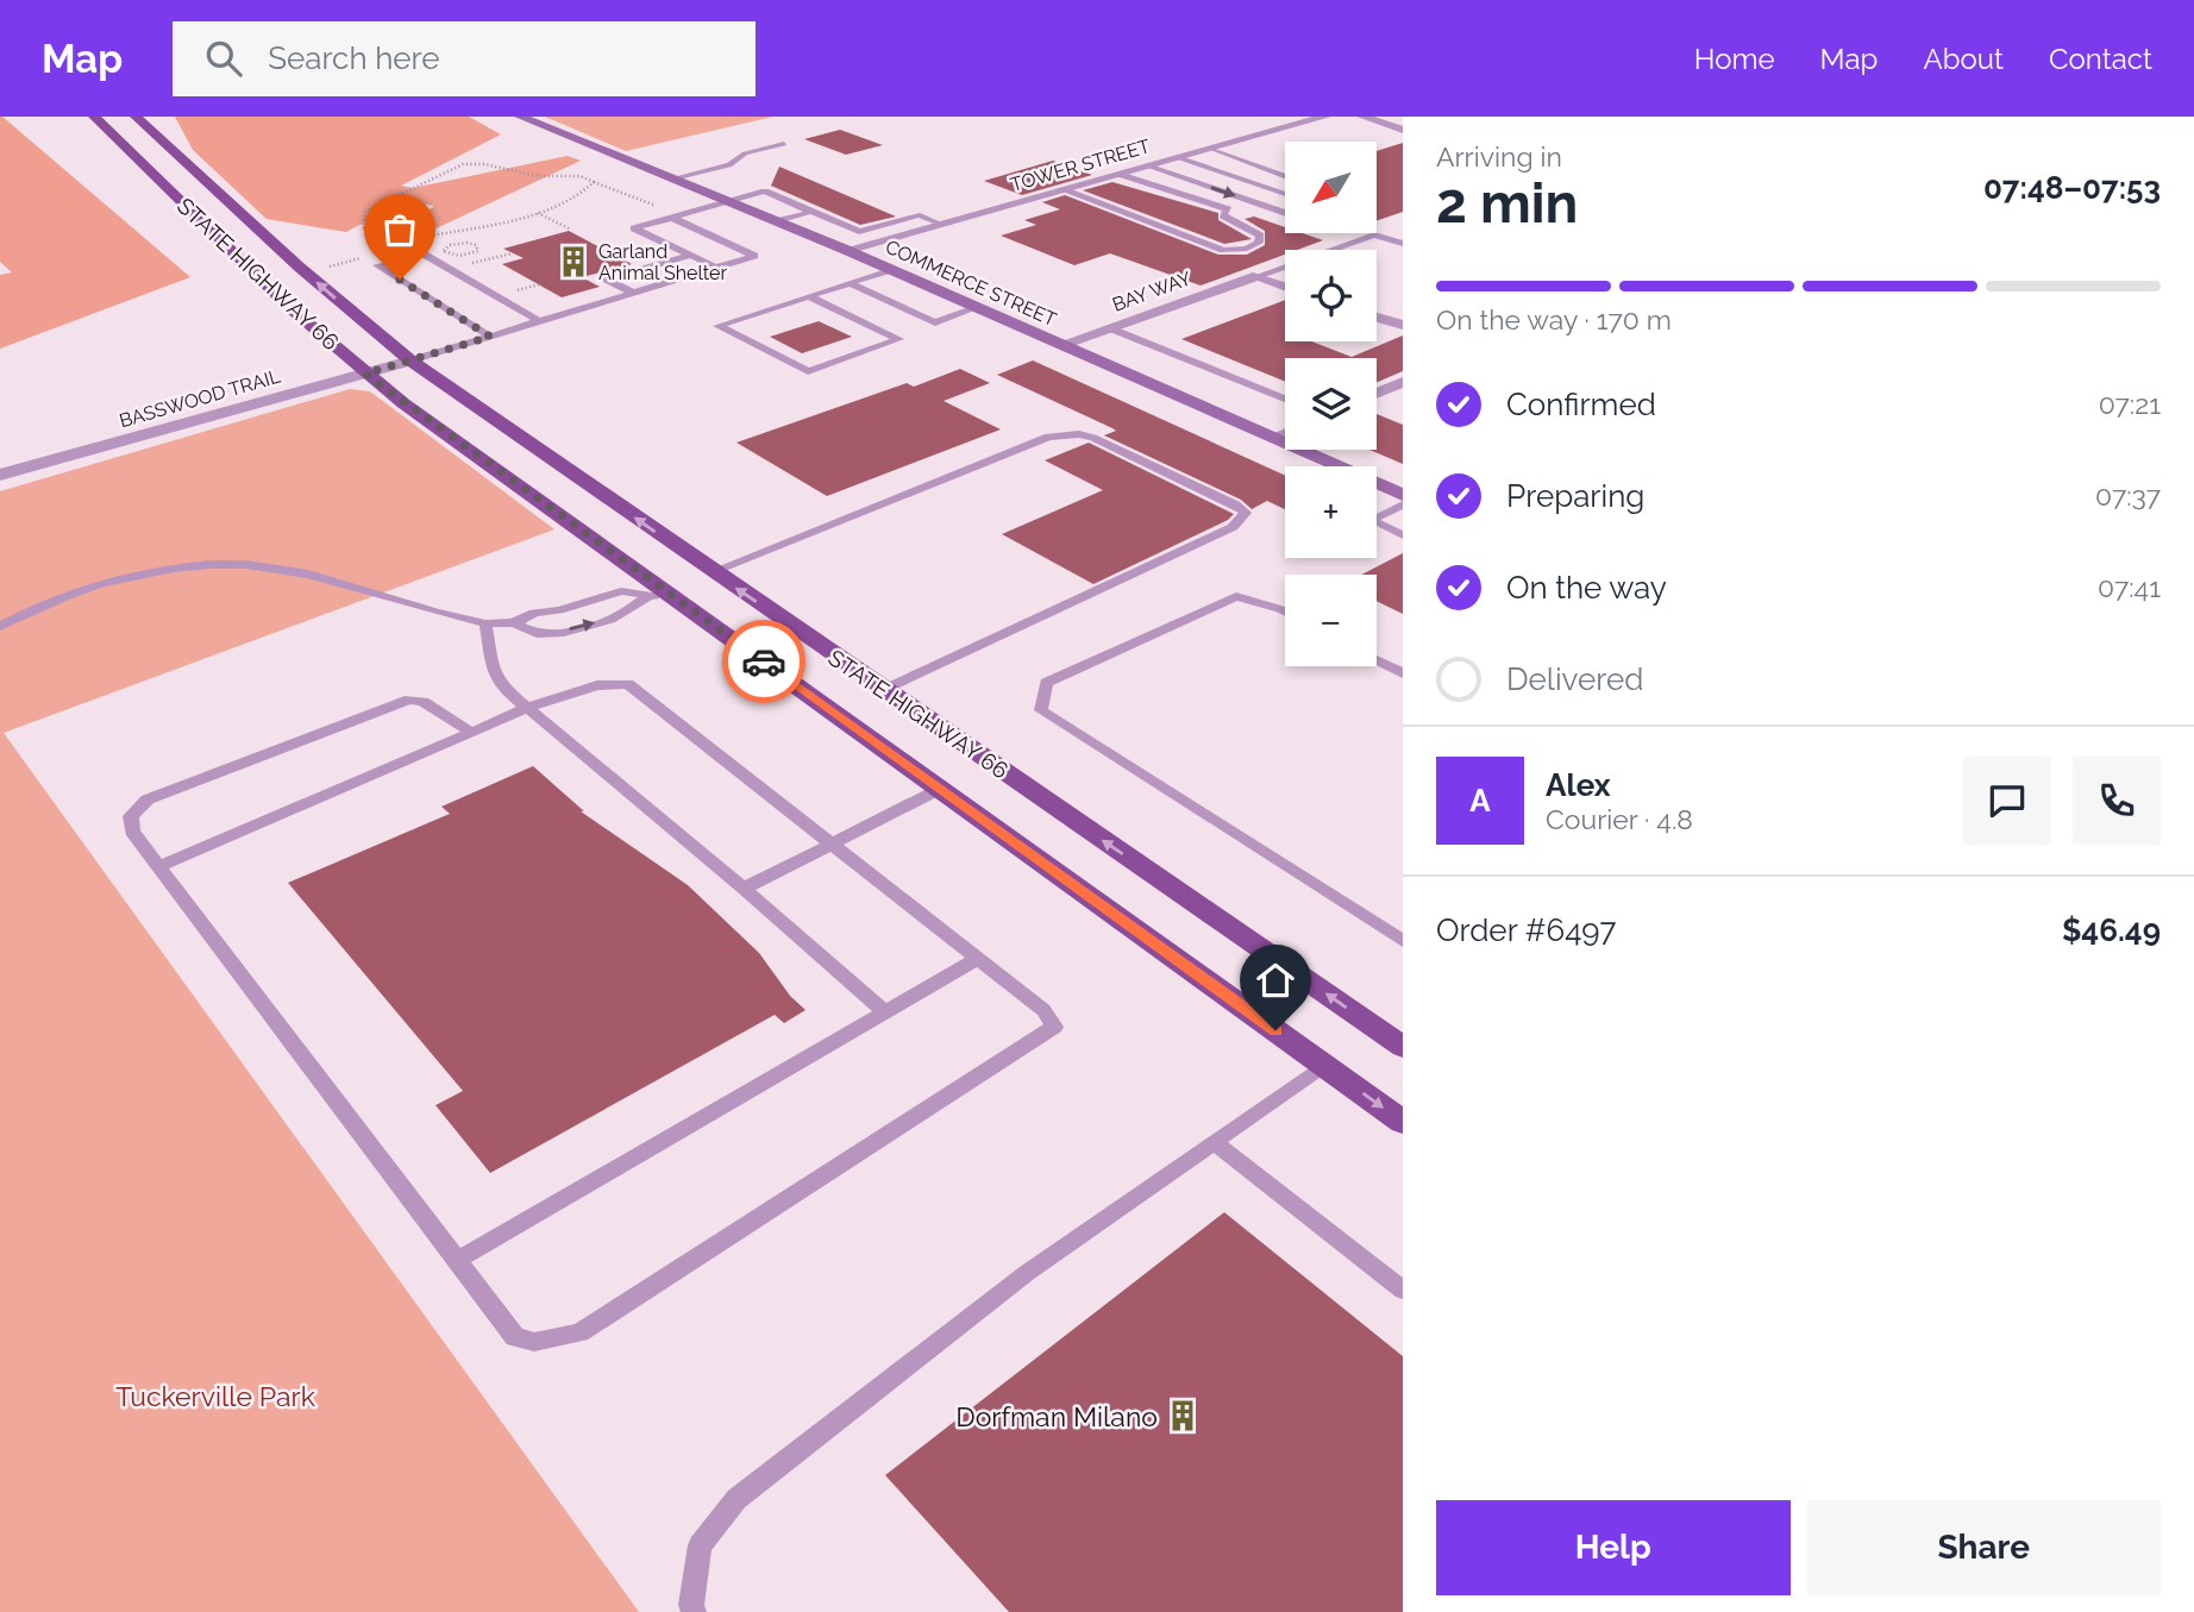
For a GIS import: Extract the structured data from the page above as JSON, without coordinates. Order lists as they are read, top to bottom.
{
  "streets": {
    "main road": ["STATE HIGHWAY 66"],
    "street": [
      "TOWER STREET",
      "COMMERCE STREET",
      "BAY WAY",
      "BASSWOOD TRAIL"
    ]
  },
  "crossings": [
    ["TOWER STREET", "COMMERCE STREET"],
    ["STATE HIGHWAY 66", "BASSWOOD TRAIL"],
    ["COMMERCE STREET", "BAY WAY"]
  ],
  "parks": ["Tuckerville Park"],
  "places": {
    "building": ["Garland Animal Shelter", "Dorfman Milano"]
  },
  "north": "bottom left",
  "page": {
    "header": "Map",
    "search": "Search here",
    "nav": [
      "Home",
      "Map",
      "About",
      "Contact"
    ],
    "heading": ["2 min", "Arriving in", "07:48–07:53"],
    "panel": [
      "Alex",
      "Courier · 4.8",
      "Order #6497",
      "$46.49"
    ],
    "map_buttons": ["+", "−"],
    "bar": "On the way · 170 m",
    "list": [
      ["Confirmed", "07:21"],
      ["Preparing", "07:37"],
      ["On the way", "07:41"],
      "Delivered"
    ],
    "round": "A",
    "buttons": ["Help", "Share"]
  }
}
